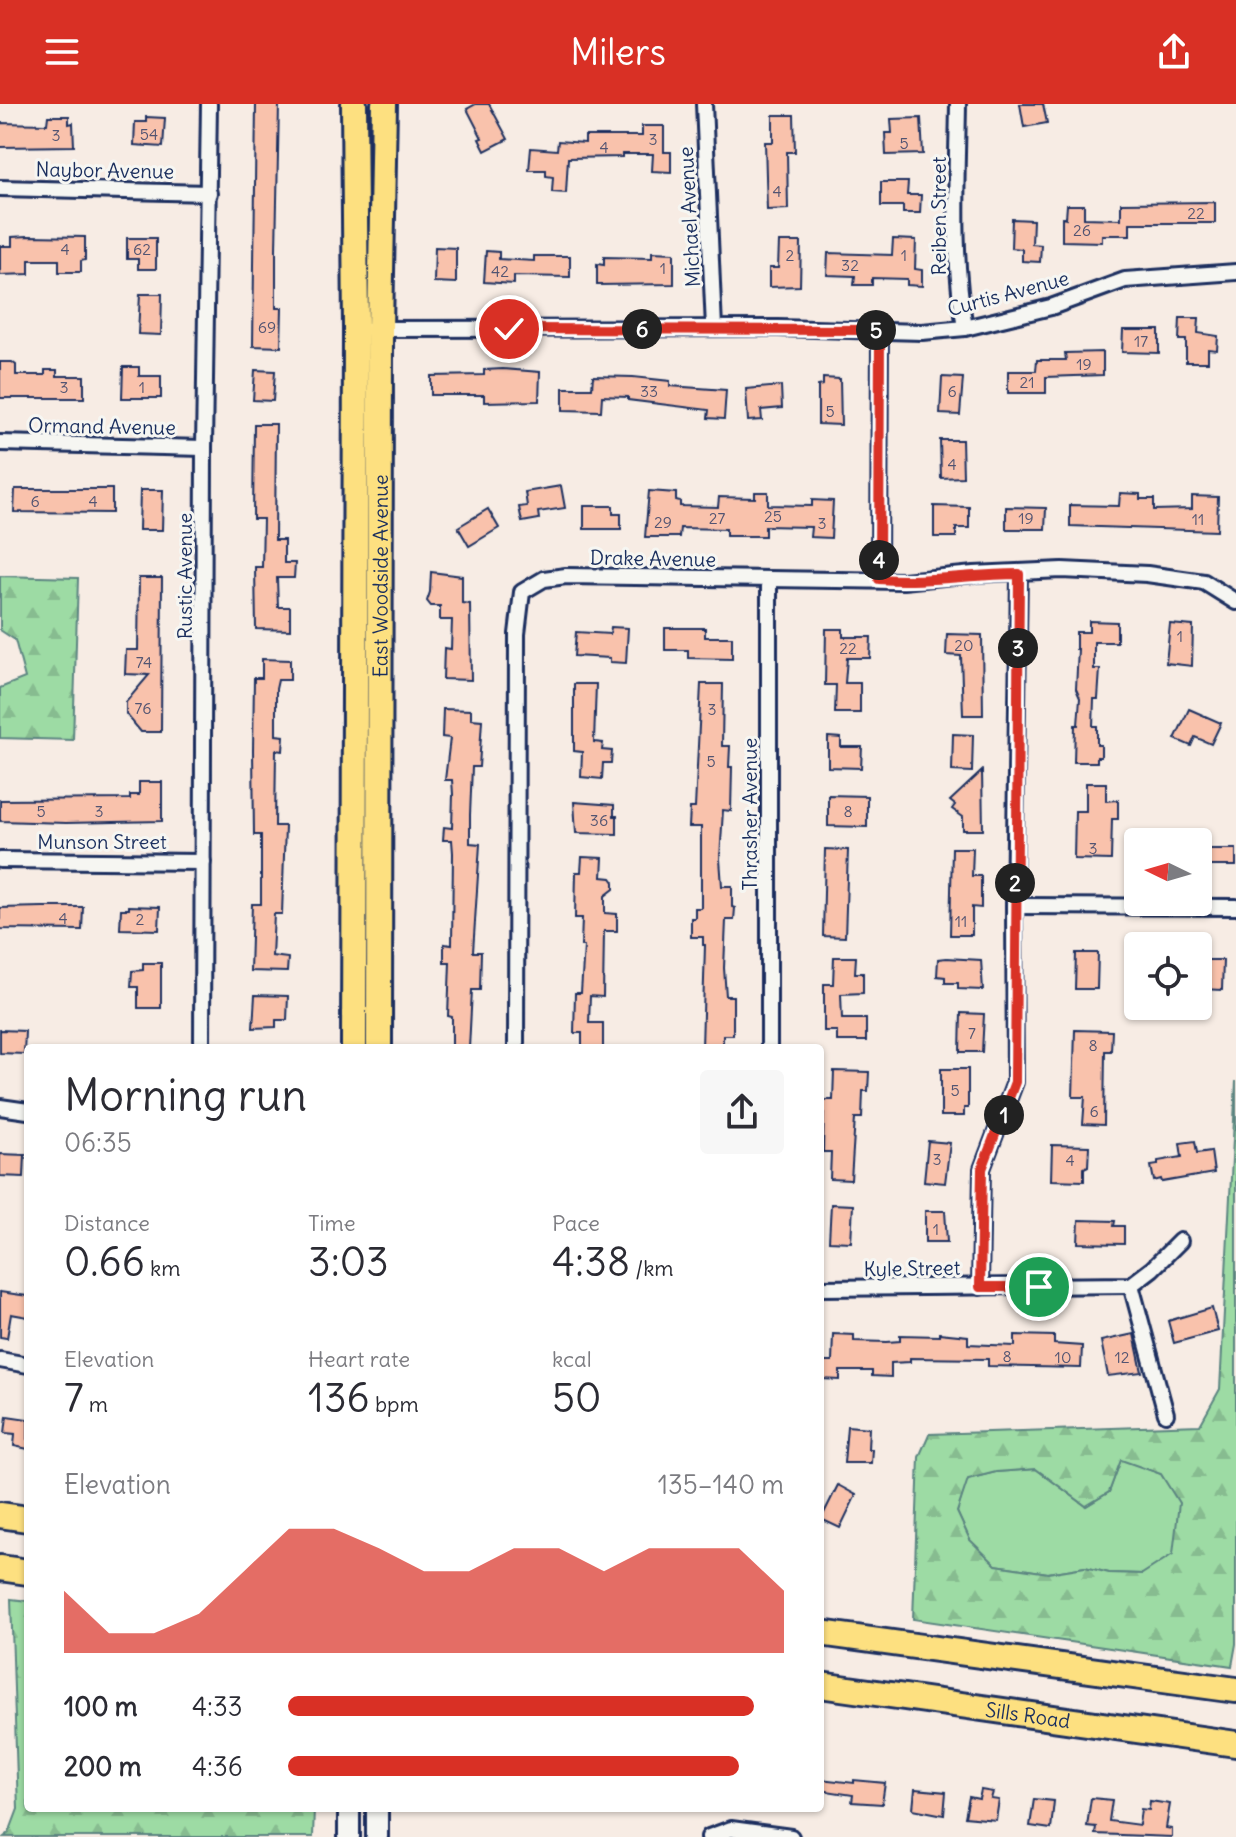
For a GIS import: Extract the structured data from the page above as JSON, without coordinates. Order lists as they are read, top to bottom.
{
  "streets": {
    "main road": ["East Woodside Avenue", "Sills Road"],
    "street": [
      "Naybor Avenue",
      "Reiben Street",
      "Michael Avenue",
      "Curtis Avenue",
      "Ormand Avenue",
      "Drake Avenue",
      "Rustic Avenue",
      "Thrasher Avenue",
      "Munson Street",
      "Kyle Street"
    ]
  },
  "crossings": [
    ["Naybor Avenue", "Rustic Avenue"],
    ["Reiben Street", "Curtis Avenue"],
    ["Michael Avenue", "Curtis Avenue"],
    ["Curtis Avenue", "East Woodside Avenue"],
    ["Ormand Avenue", "Rustic Avenue"],
    ["Drake Avenue", "Thrasher Avenue"],
    ["Rustic Avenue", "Munson Street"]
  ],
  "house_numbers": [
    "54",
    "3",
    "3",
    "5",
    "4",
    "4",
    "22",
    "26",
    "4",
    "62",
    "2",
    "1",
    "32",
    "1",
    "42",
    "69",
    "17",
    "19",
    "21",
    "3",
    "1",
    "33",
    "6",
    "5",
    "4",
    "6",
    "4",
    "25",
    "27",
    "19",
    "11",
    "29",
    "3",
    "1",
    "20",
    "22",
    "74",
    "76",
    "3",
    "5",
    "5",
    "3",
    "8",
    "36",
    "3",
    "4",
    "2",
    "11",
    "7",
    "8",
    "5",
    "6",
    "3",
    "4",
    "1",
    "8",
    "10",
    "12"
  ],
  "north": "left",
  "page": {
    "header": "Milers",
    "pins": [
      "6",
      "5",
      "4",
      "3",
      "2",
      "1"
    ],
    "heading": ["Morning run", "06:35"],
    "stats": [
      ["Distance", "0.66 km"],
      ["Time", "3:03"],
      ["Pace", "4:38 /km"],
      ["Elevation", "7 m"],
      ["Heart rate", "136 bpm"],
      ["kcal", "50"]
    ],
    "chart": ["Elevation", "135–140 m"],
    "list": [
      {
        "name": "100 m",
        "note": "4:33"
      },
      {
        "name": "200 m",
        "note": "4:36"
      }
    ]
  }
}
